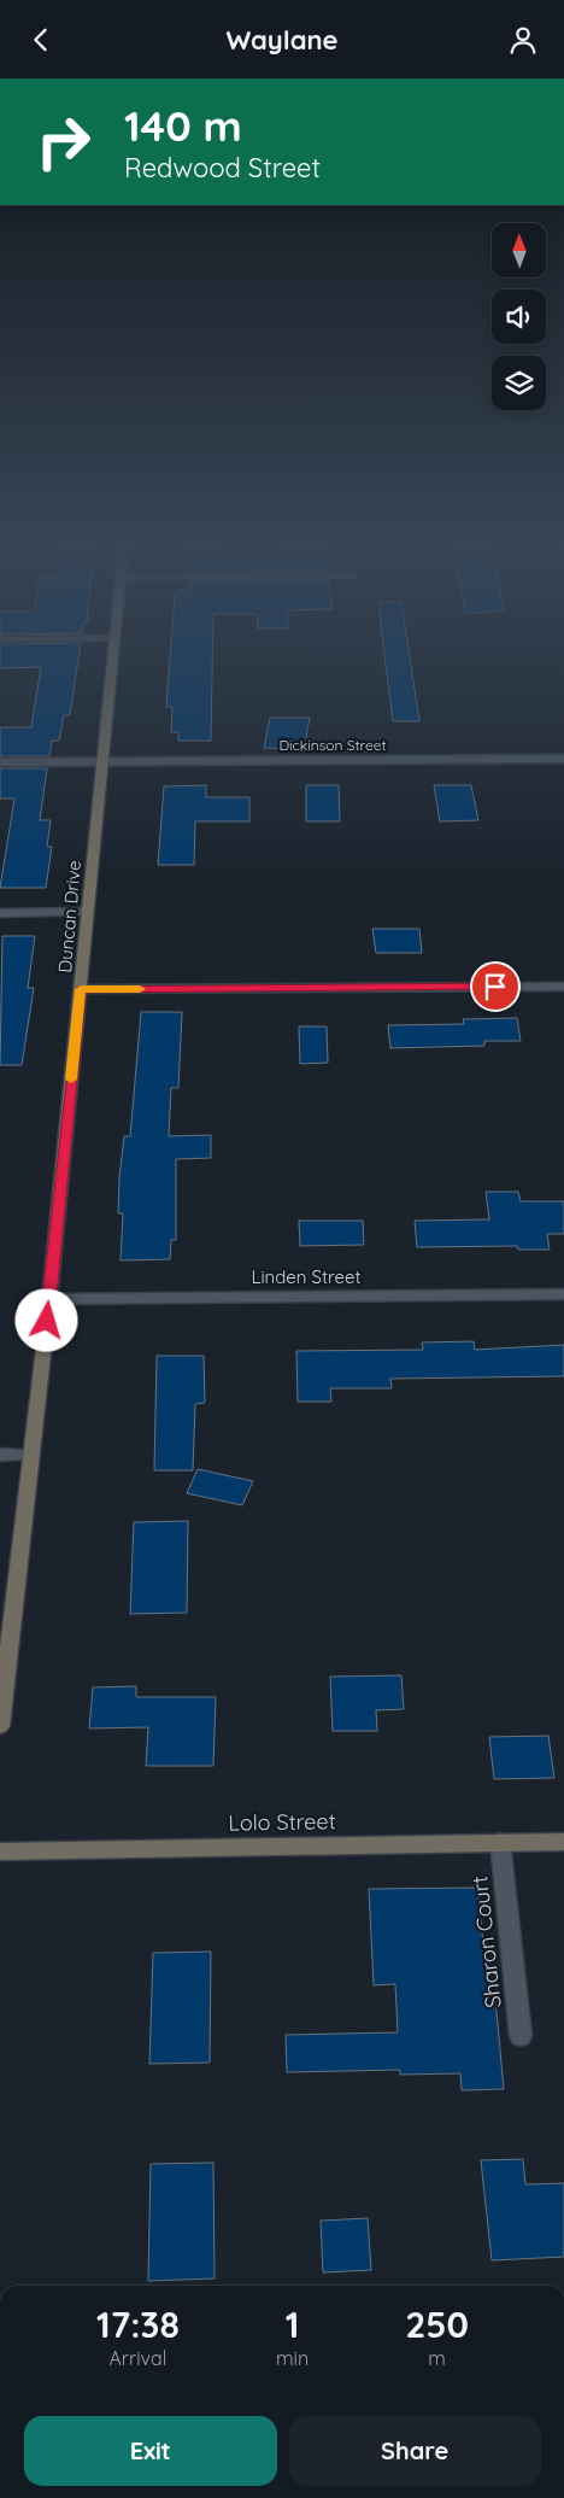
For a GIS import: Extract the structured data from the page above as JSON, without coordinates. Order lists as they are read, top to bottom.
{
  "streets": {
    "street": [
      "Dickinson Street",
      "Duncan Drive",
      "Linden Street",
      "Lolo Street",
      "Sharon Court"
    ]
  },
  "crossings": [
    ["Dickinson Street", "Duncan Drive"],
    ["Duncan Drive", "Linden Street"],
    ["Lolo Street", "Sharon Court"]
  ],
  "north": "top",
  "page": {
    "header": "Waylane",
    "turn": ["140 m", "Redwood Street"],
    "eta": [
      "17:38",
      "Arrival",
      "1",
      "min",
      "250",
      "m"
    ],
    "buttons": ["Exit", "Share"]
  }
}
